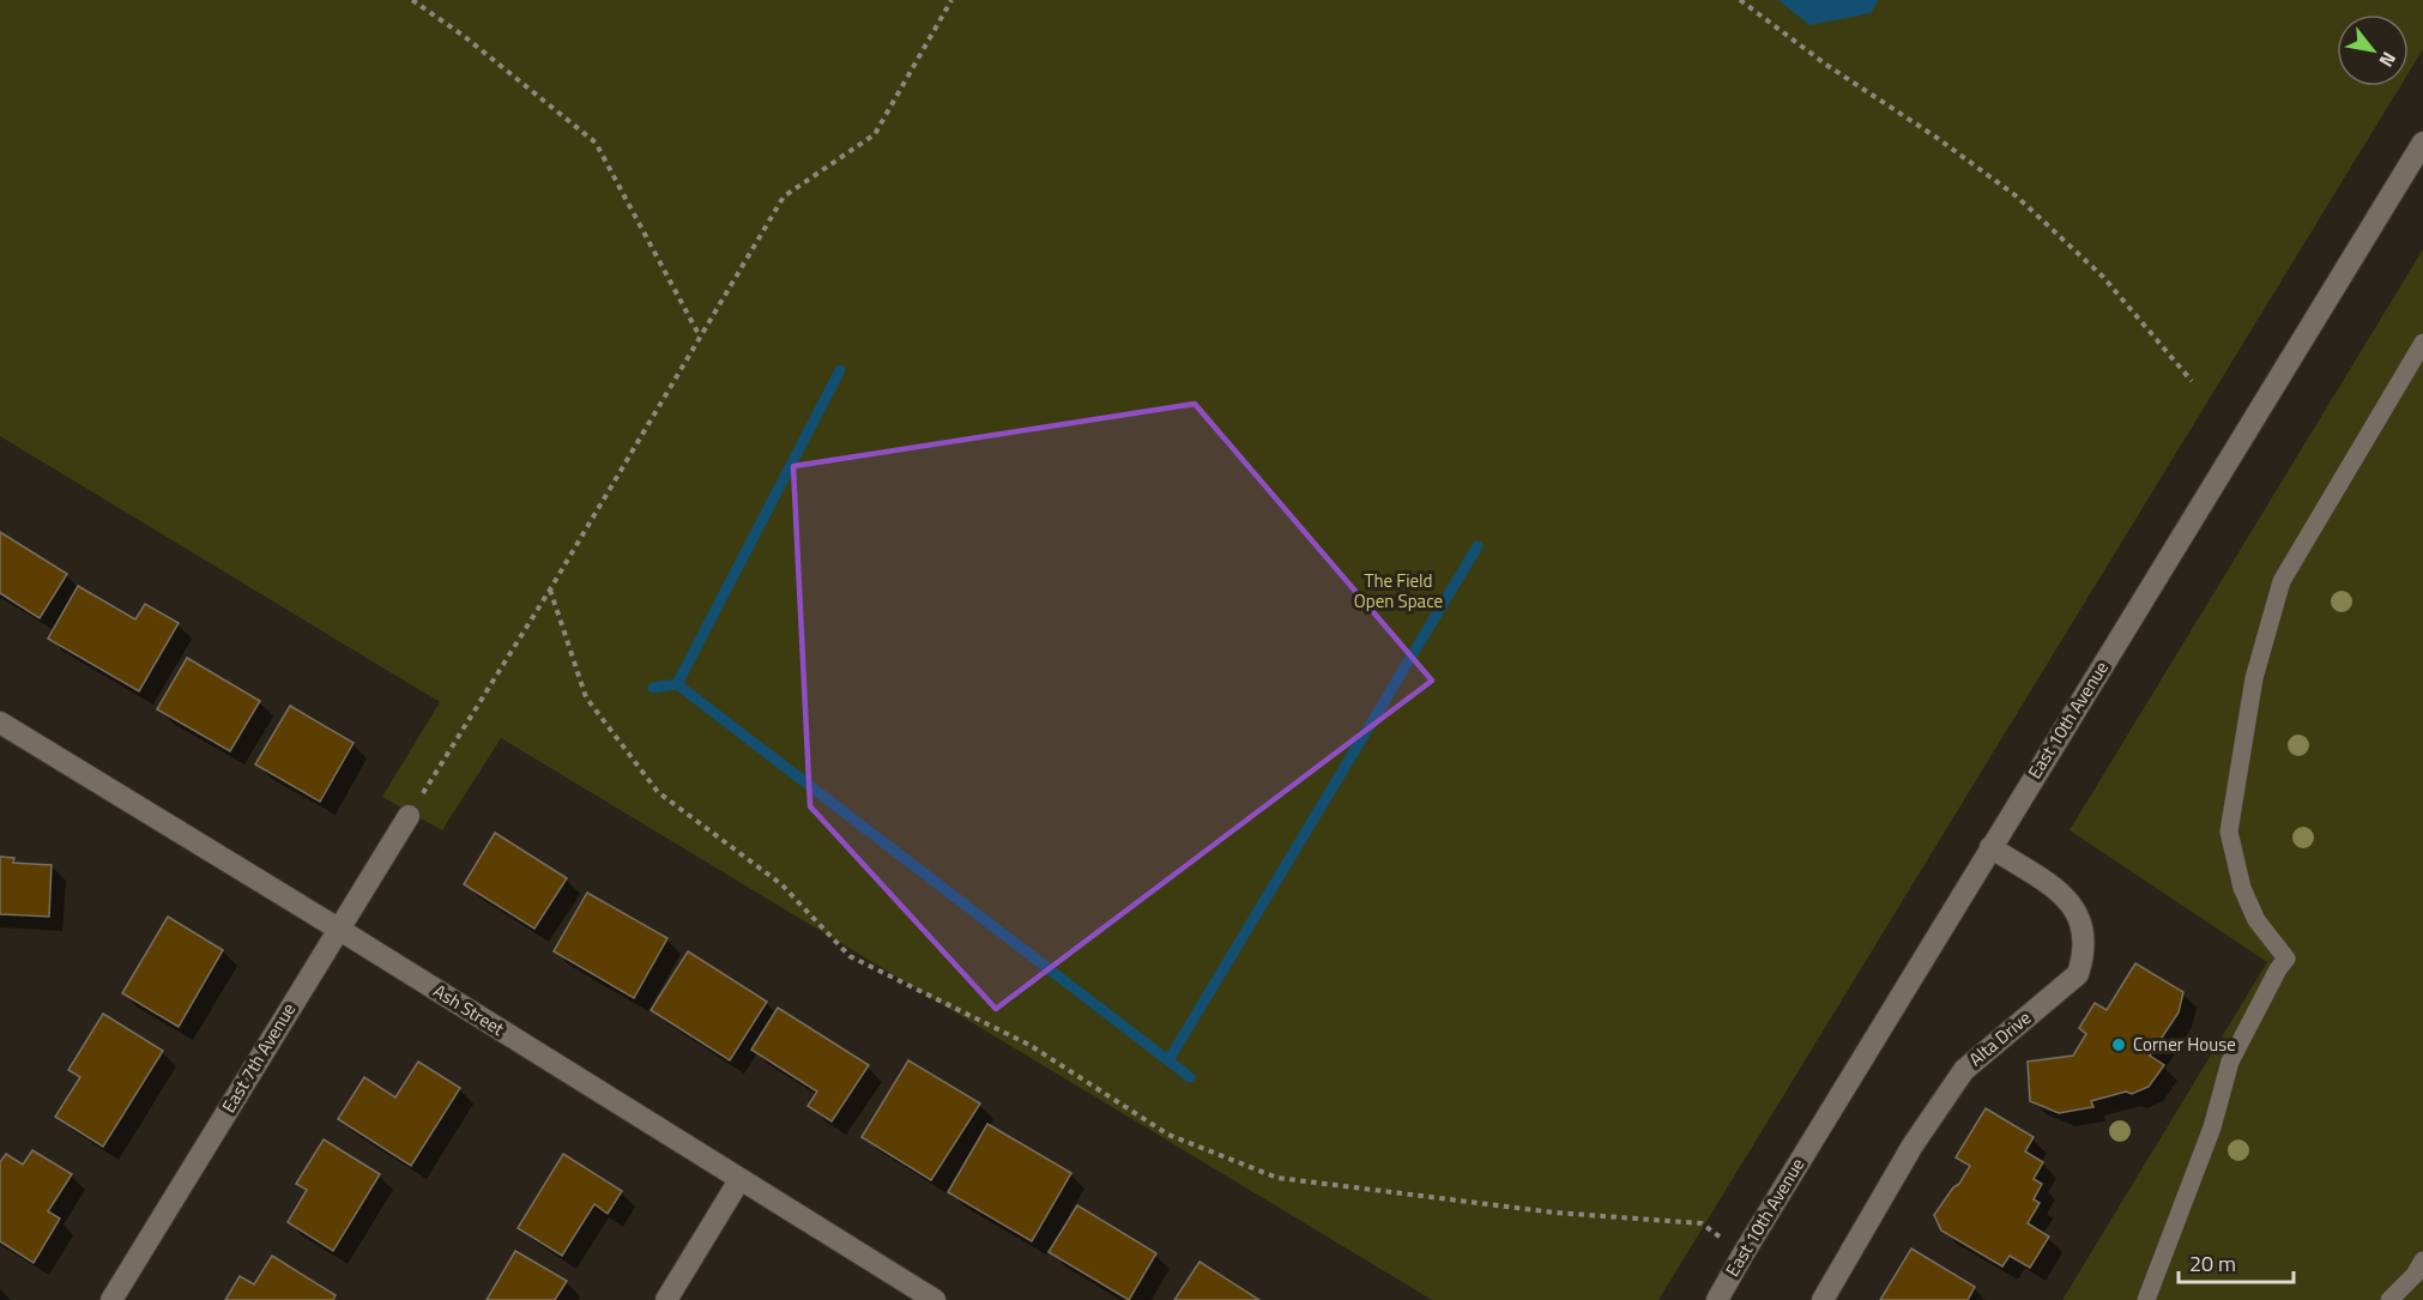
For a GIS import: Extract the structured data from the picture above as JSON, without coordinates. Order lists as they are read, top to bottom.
{
  "streets": {
    "street": [
      "East 10th Avenue",
      "Ash Street",
      "Alta Drive",
      "East 7th Avenue"
    ]
  },
  "crossings": [
    ["East 10th Avenue", "Alta Drive"],
    ["Ash Street", "East 7th Avenue"]
  ],
  "parks": ["The Field Open Space"],
  "places": ["Corner House"],
  "scale_bar": "20 m",
  "north": "bottom right"
}
